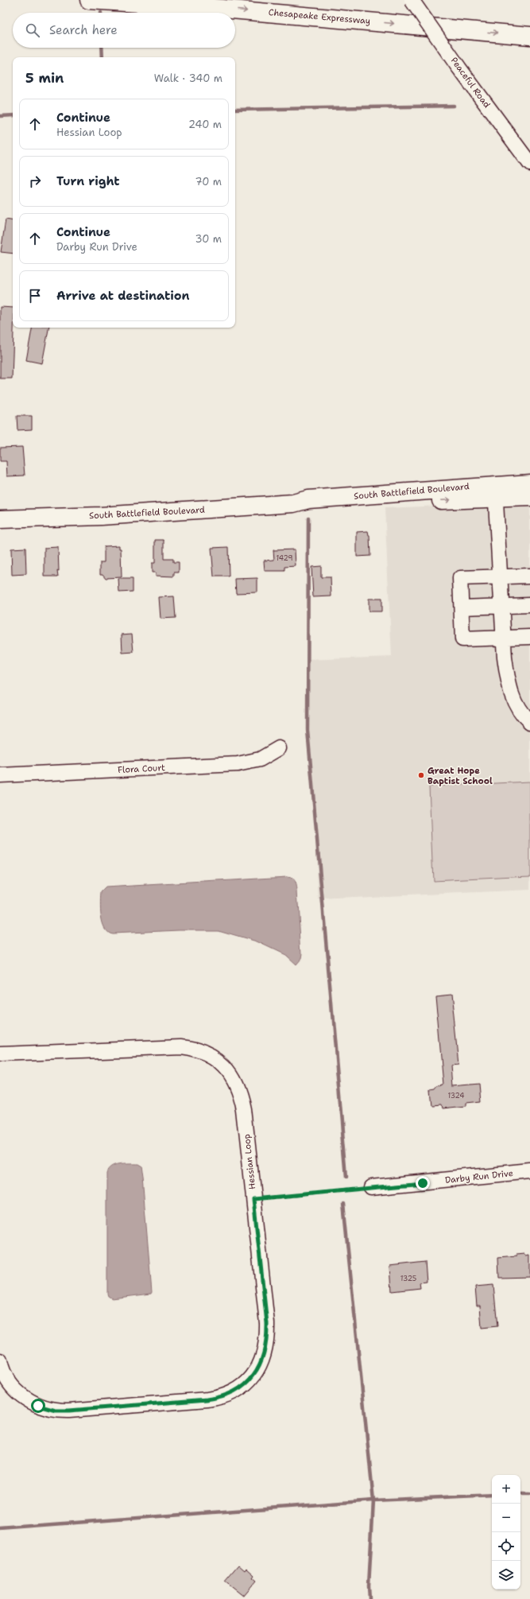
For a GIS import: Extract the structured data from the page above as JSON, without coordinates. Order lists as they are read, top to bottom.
{
  "streets": {
    "main road": ["Chesapeake Expressway", "South Battlefield Boulevard"],
    "street": [
      "Peaceful Road",
      "Flora Court",
      "Hessian Loop",
      "Darby Run Drive"
    ]
  },
  "one_way": ["Chesapeake Expressway"],
  "places": ["Great Hope Baptist School"],
  "house_numbers": ["1429", "1324", "1325"],
  "page": {
    "search": "Search here",
    "heading": ["5 min", "Walk · 340 m"],
    "list": [
      ["Continue", "Hessian Loop", "240 m"],
      ["Turn right", "70 m"],
      ["Continue", "Darby Run Drive", "30 m"],
      "Arrive at destination"
    ],
    "map_buttons": ["+", "−"]
  }
}
